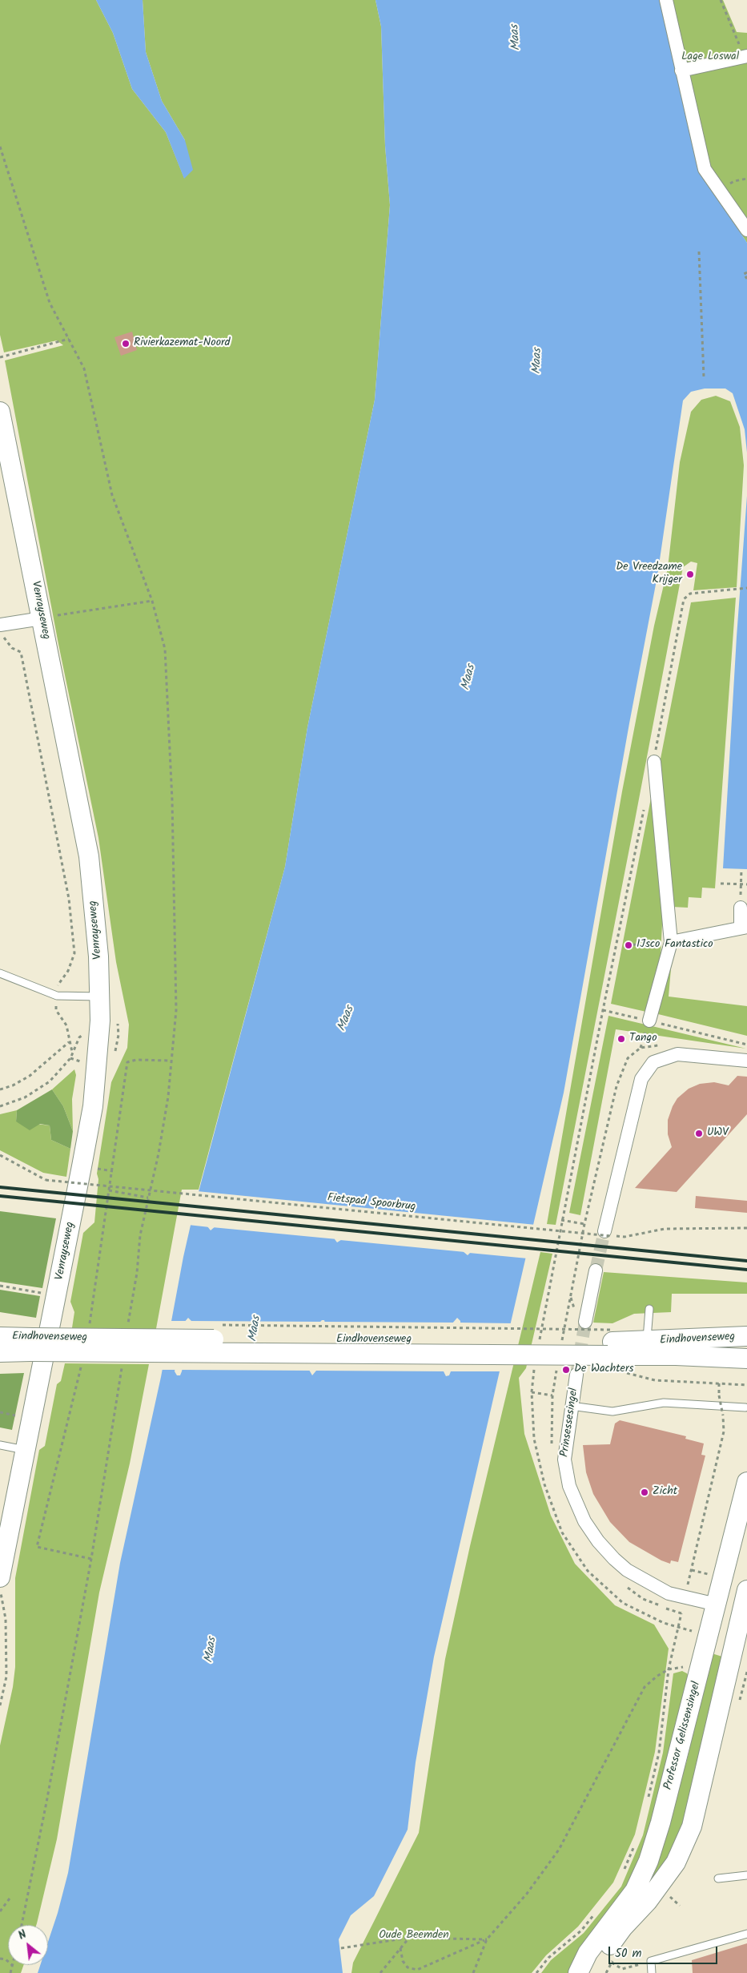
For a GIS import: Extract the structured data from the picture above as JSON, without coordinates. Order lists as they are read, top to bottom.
{
  "streets": {
    "main road": ["Venrayseweg", "Eindhovenseweg", "Professor Gelissensingel"],
    "street": ["Prinsessesingel"],
    "path": ["Fietspad Spoorbrug"]
  },
  "crossings": [
    ["Prinsessesingel", "Professor Gelissensingel"]
  ],
  "water": ["Maas"],
  "parks": ["Lage Loswal", "Oude Beemden"],
  "places": [
    "Rivierkazemat-Noord",
    "De Vreedzame Krijger",
    "IJsco Fantastico",
    "Tango",
    "UWV",
    "De Wachters",
    "Zicht"
  ],
  "scale_bar": "50 m",
  "north": "top left"
}
